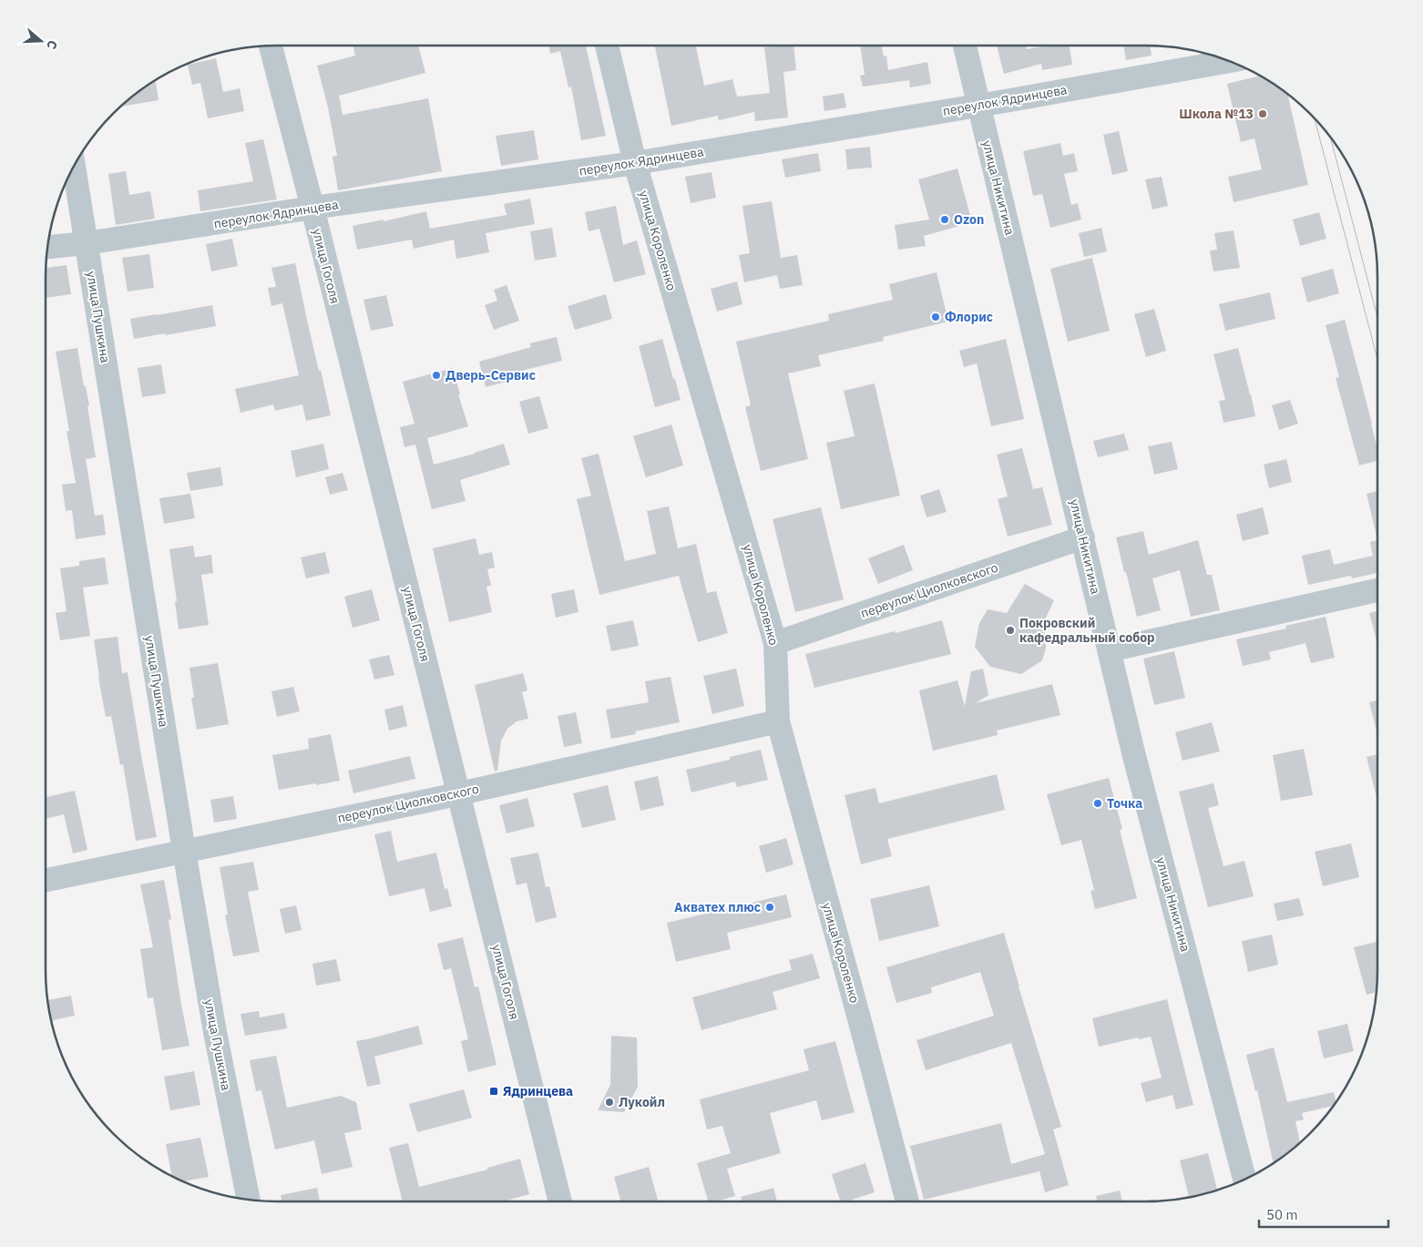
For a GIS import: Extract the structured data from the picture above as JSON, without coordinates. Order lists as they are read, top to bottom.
{
  "streets": {
    "street": [
      "переулок Ядринцева",
      "улица Никитина",
      "улица Короленко",
      "улица Гоголя",
      "улица Пушкина",
      "переулок Циолковского"
    ]
  },
  "crossings": [
    ["переулок Ядринцева", "улица Никитина"],
    ["переулок Ядринцева", "улица Короленко"],
    ["переулок Ядринцева", "улица Гоголя"],
    ["переулок Ядринцева", "улица Пушкина"],
    ["улица Никитина", "переулок Циолковского"],
    ["улица Короленко", "переулок Циолковского"],
    ["улица Гоголя", "переулок Циолковского"],
    ["улица Пушкина", "переулок Циолковского"]
  ],
  "places": {
    "other": [
      "Школа №13",
      "Ozon",
      "Флорис",
      "Дверь-Сервис",
      "Покровский кафедральный собор",
      "Точка",
      "Акватех плюс",
      "Лукойл"
    ],
    "transit": ["Ядринцева"]
  },
  "scale_bar": "50 m",
  "north": "right"
}
